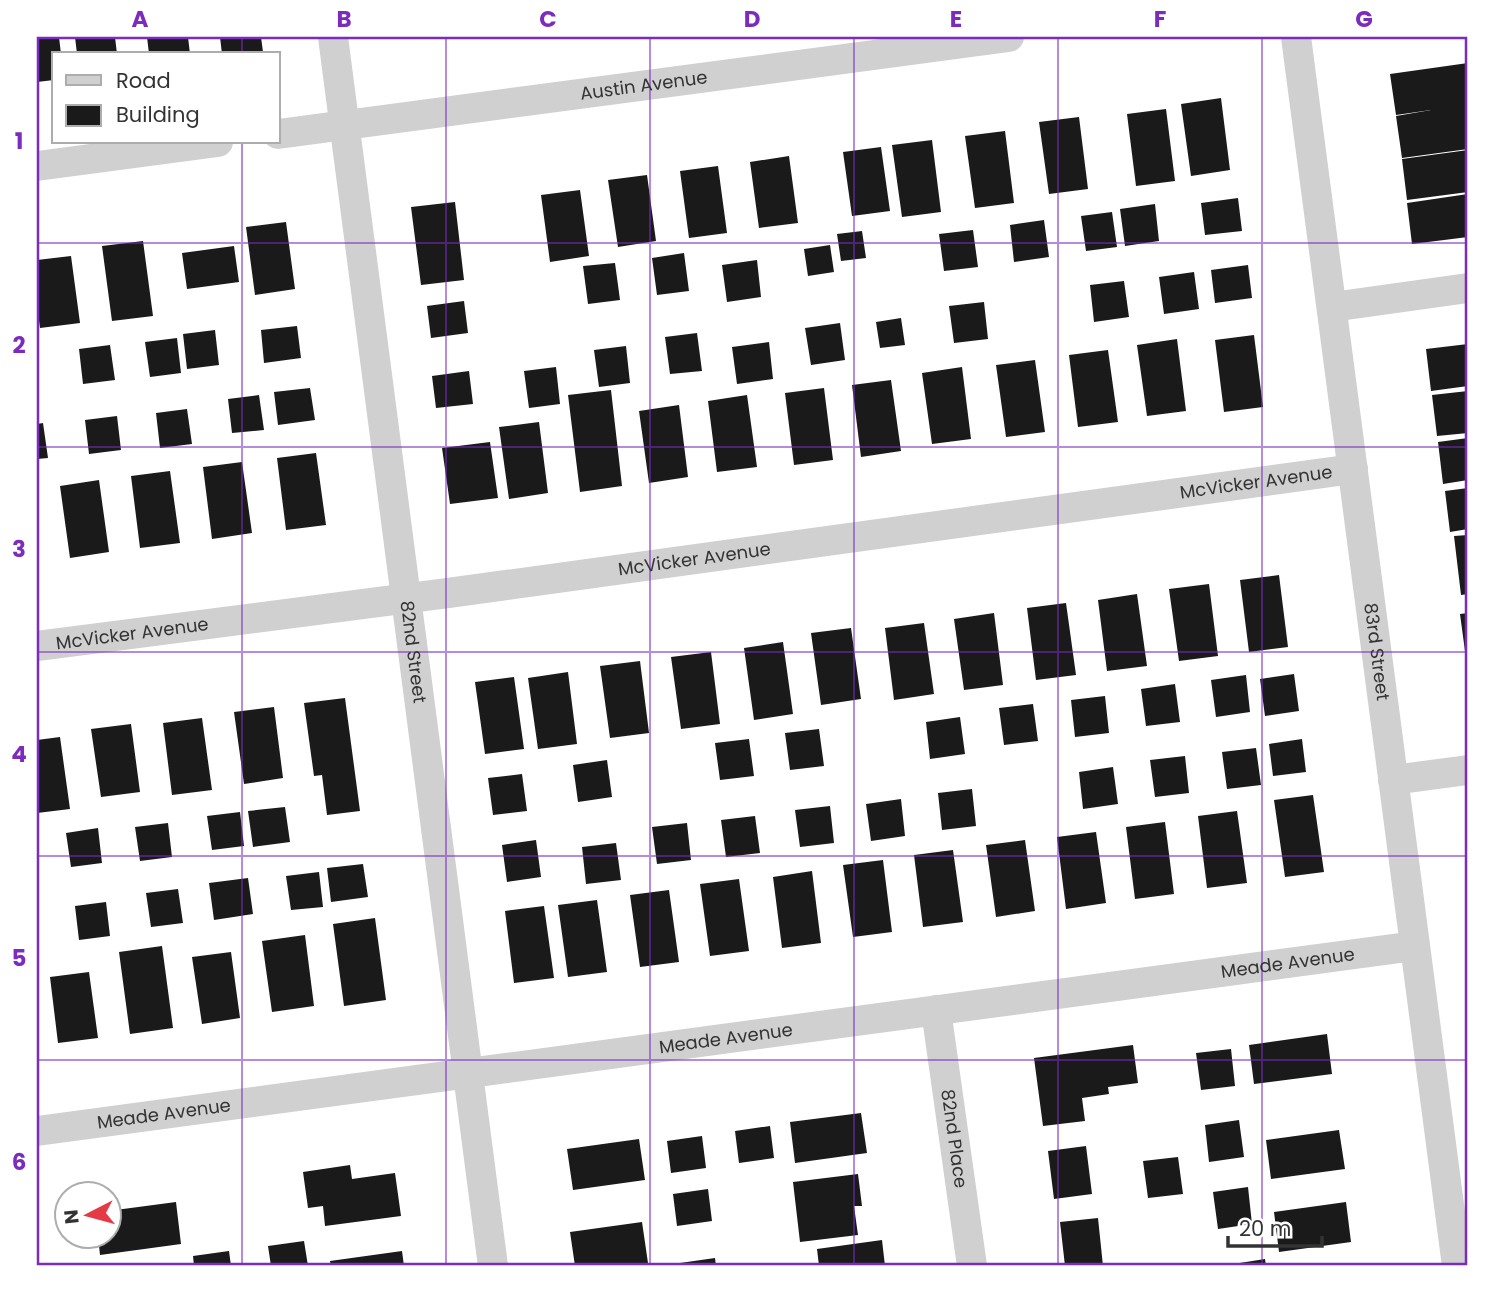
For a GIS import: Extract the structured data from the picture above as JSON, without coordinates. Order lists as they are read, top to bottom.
{
  "streets": {
    "street": [
      "Austin Avenue",
      "McVicker Avenue",
      "82nd Street",
      "83rd Street",
      "Meade Avenue",
      "82nd Place"
    ]
  },
  "crossings": [
    ["Austin Avenue", "82nd Street"],
    ["McVicker Avenue", "82nd Street"],
    ["McVicker Avenue", "83rd Street"],
    ["82nd Street", "Meade Avenue"],
    ["83rd Street", "Meade Avenue"],
    ["Meade Avenue", "82nd Place"]
  ],
  "legend": ["Road", "Building"],
  "scale_bar": "20 m",
  "north": "left",
  "grid": {
    "columns": [
      "A",
      "B",
      "C",
      "D",
      "E",
      "F",
      "G"
    ],
    "rows": [
      "1",
      "2",
      "3",
      "4",
      "5",
      "6"
    ]
  }
}
